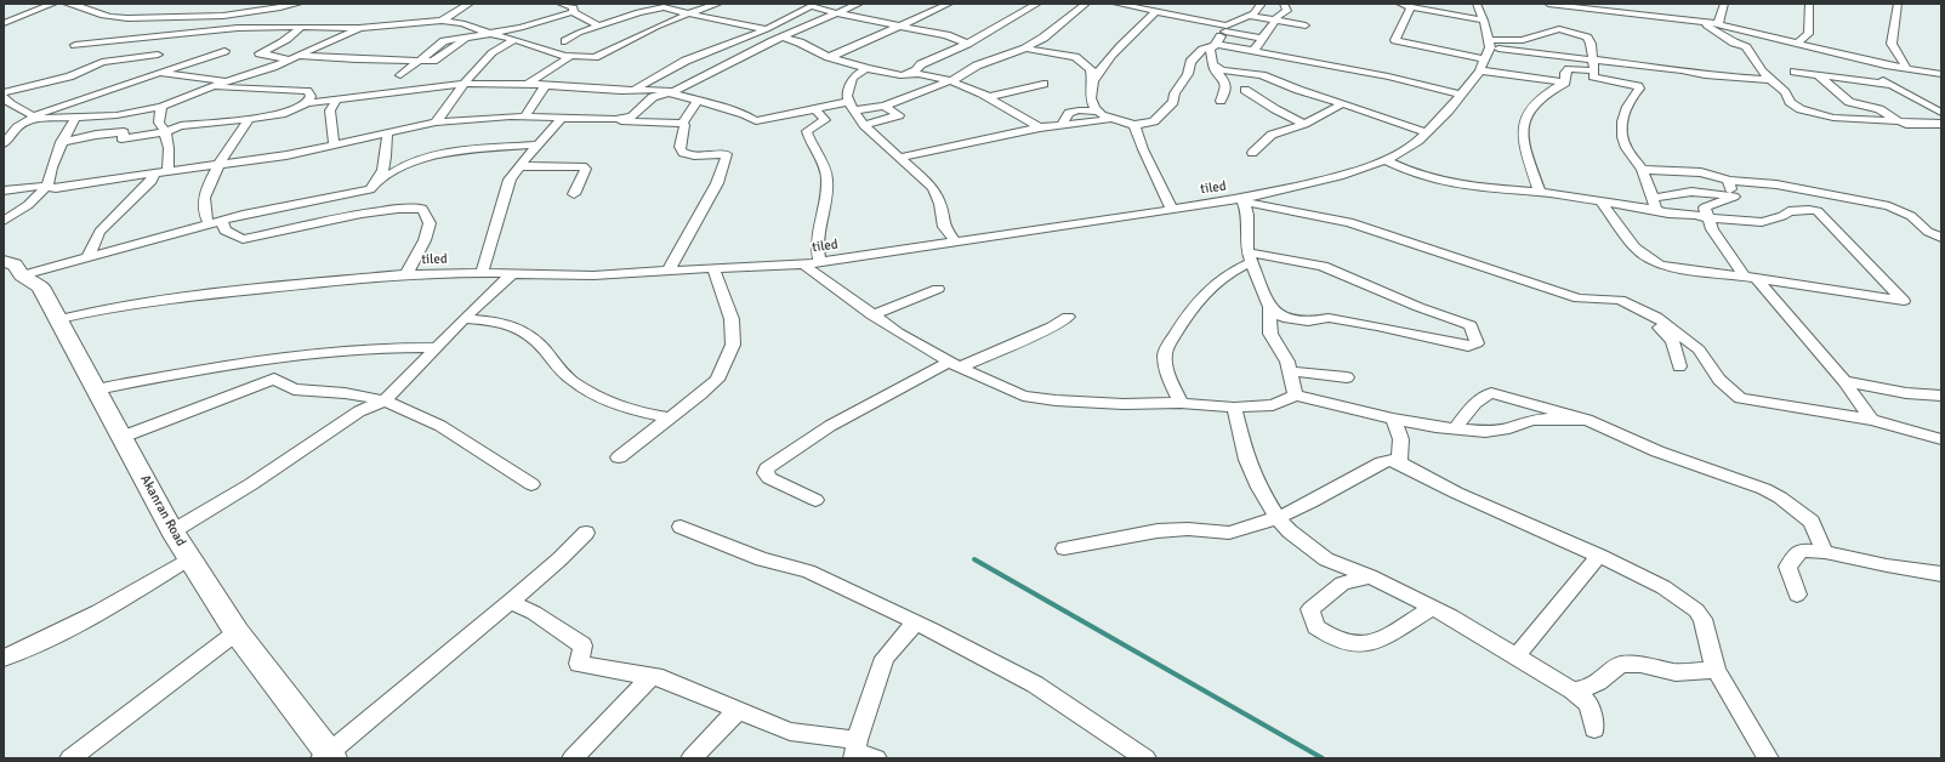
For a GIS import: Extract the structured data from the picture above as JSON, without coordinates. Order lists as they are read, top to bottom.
{
  "streets": {
    "main road": ["Akanran Road"],
    "street": ["tiled"]
  },
  "crossings": [
    ["tiled", "Akanran Road"]
  ]
}
